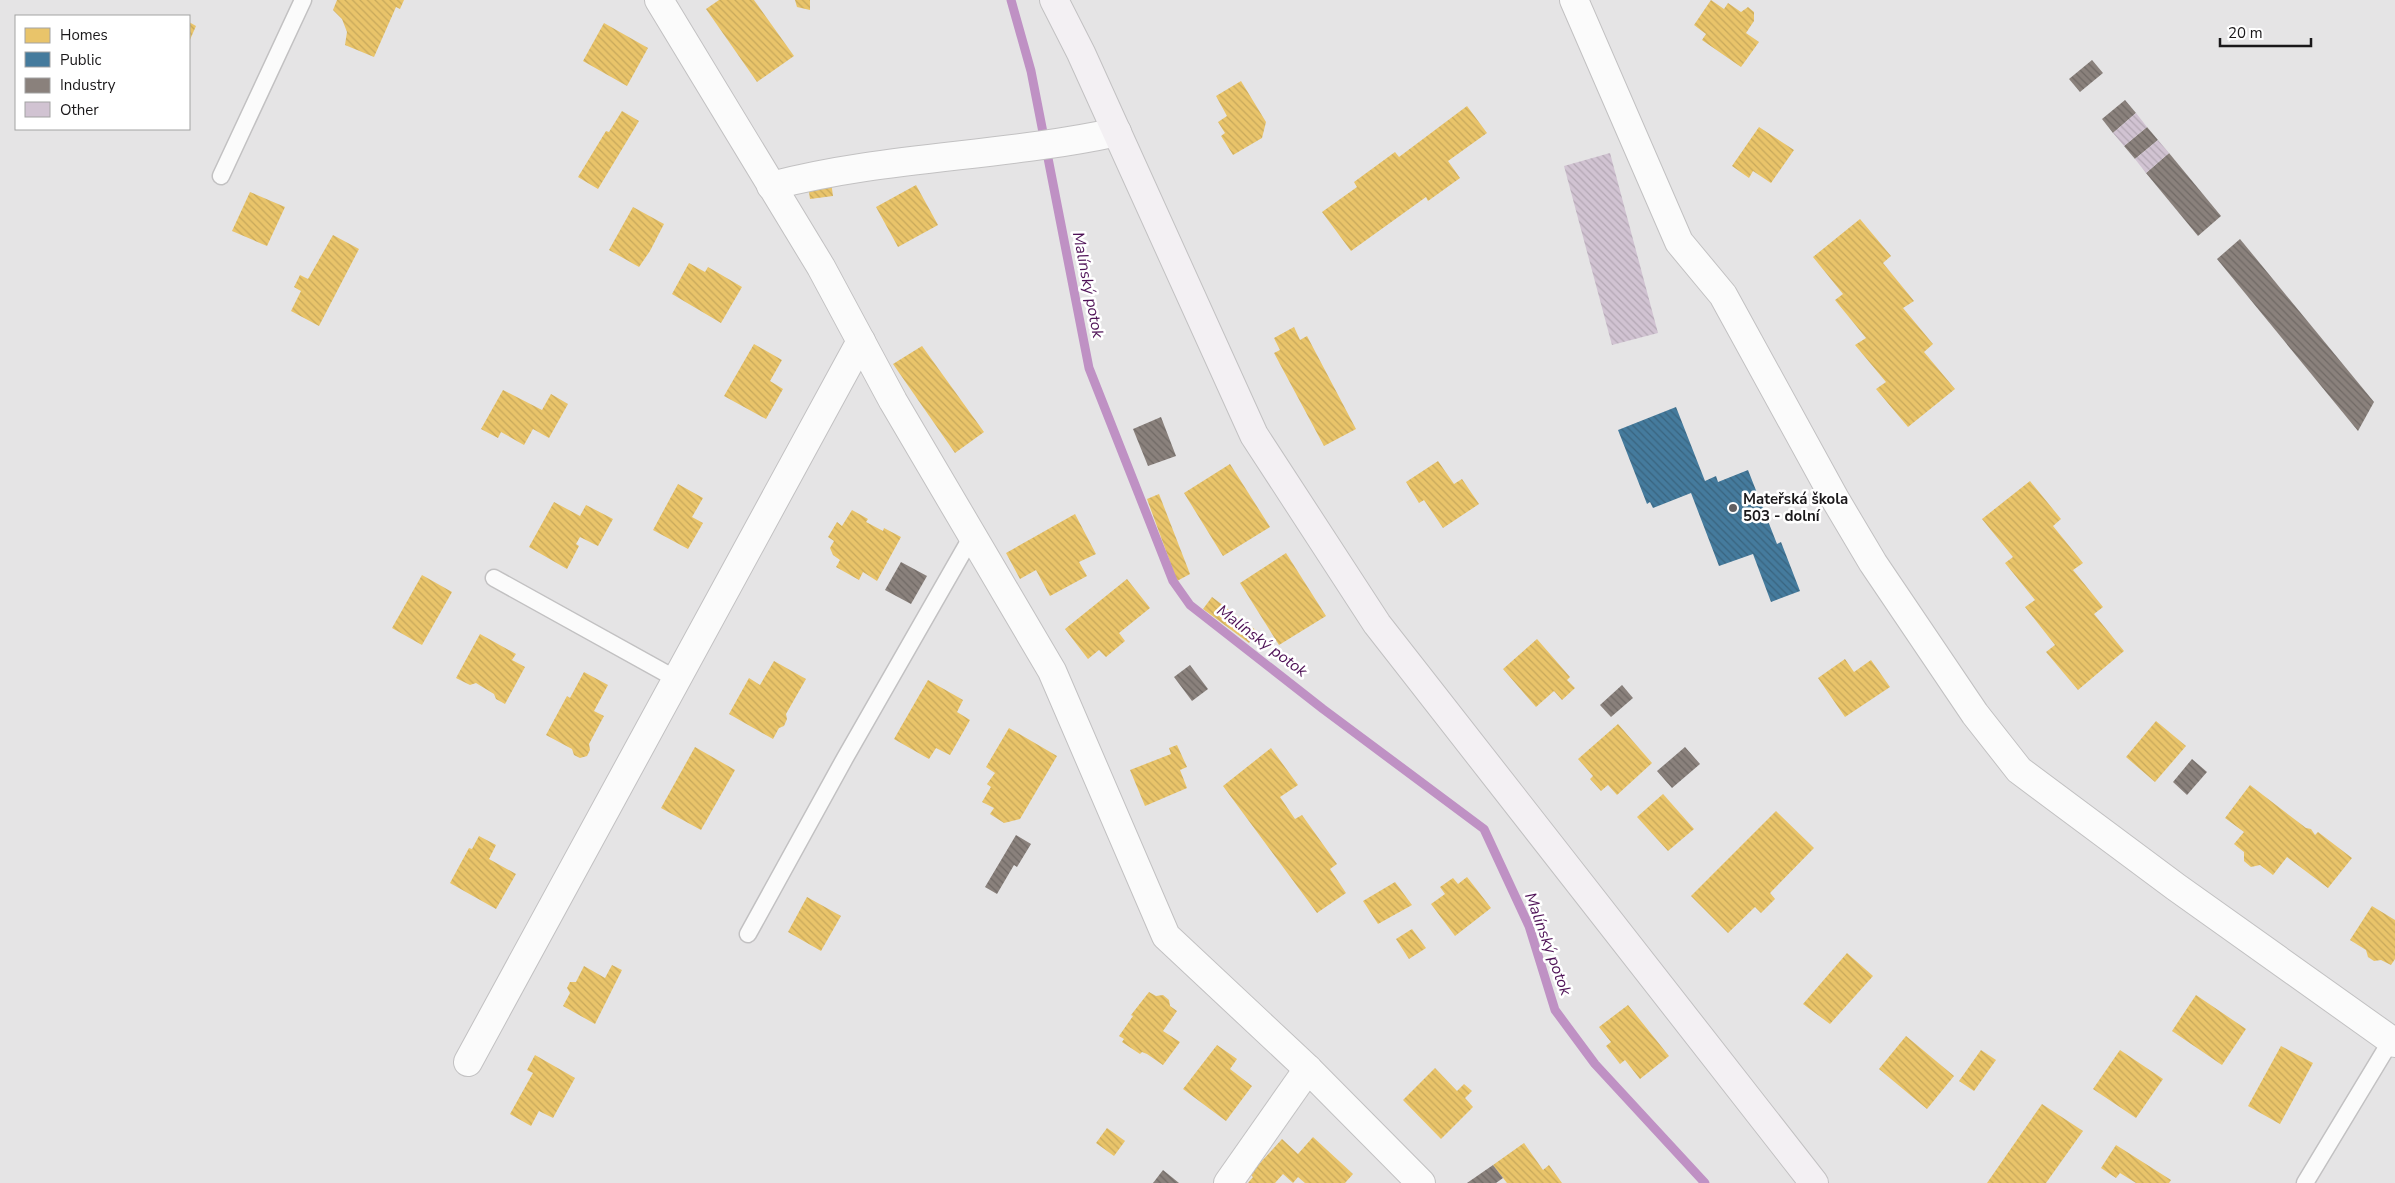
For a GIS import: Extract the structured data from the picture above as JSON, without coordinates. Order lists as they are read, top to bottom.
{
  "water": ["Malínský potok"],
  "places": ["Mateřská škola 503 - dolní"],
  "legend": [
    "Homes",
    "Public",
    "Industry",
    "Other"
  ],
  "scale_bar": "20 m"
}
